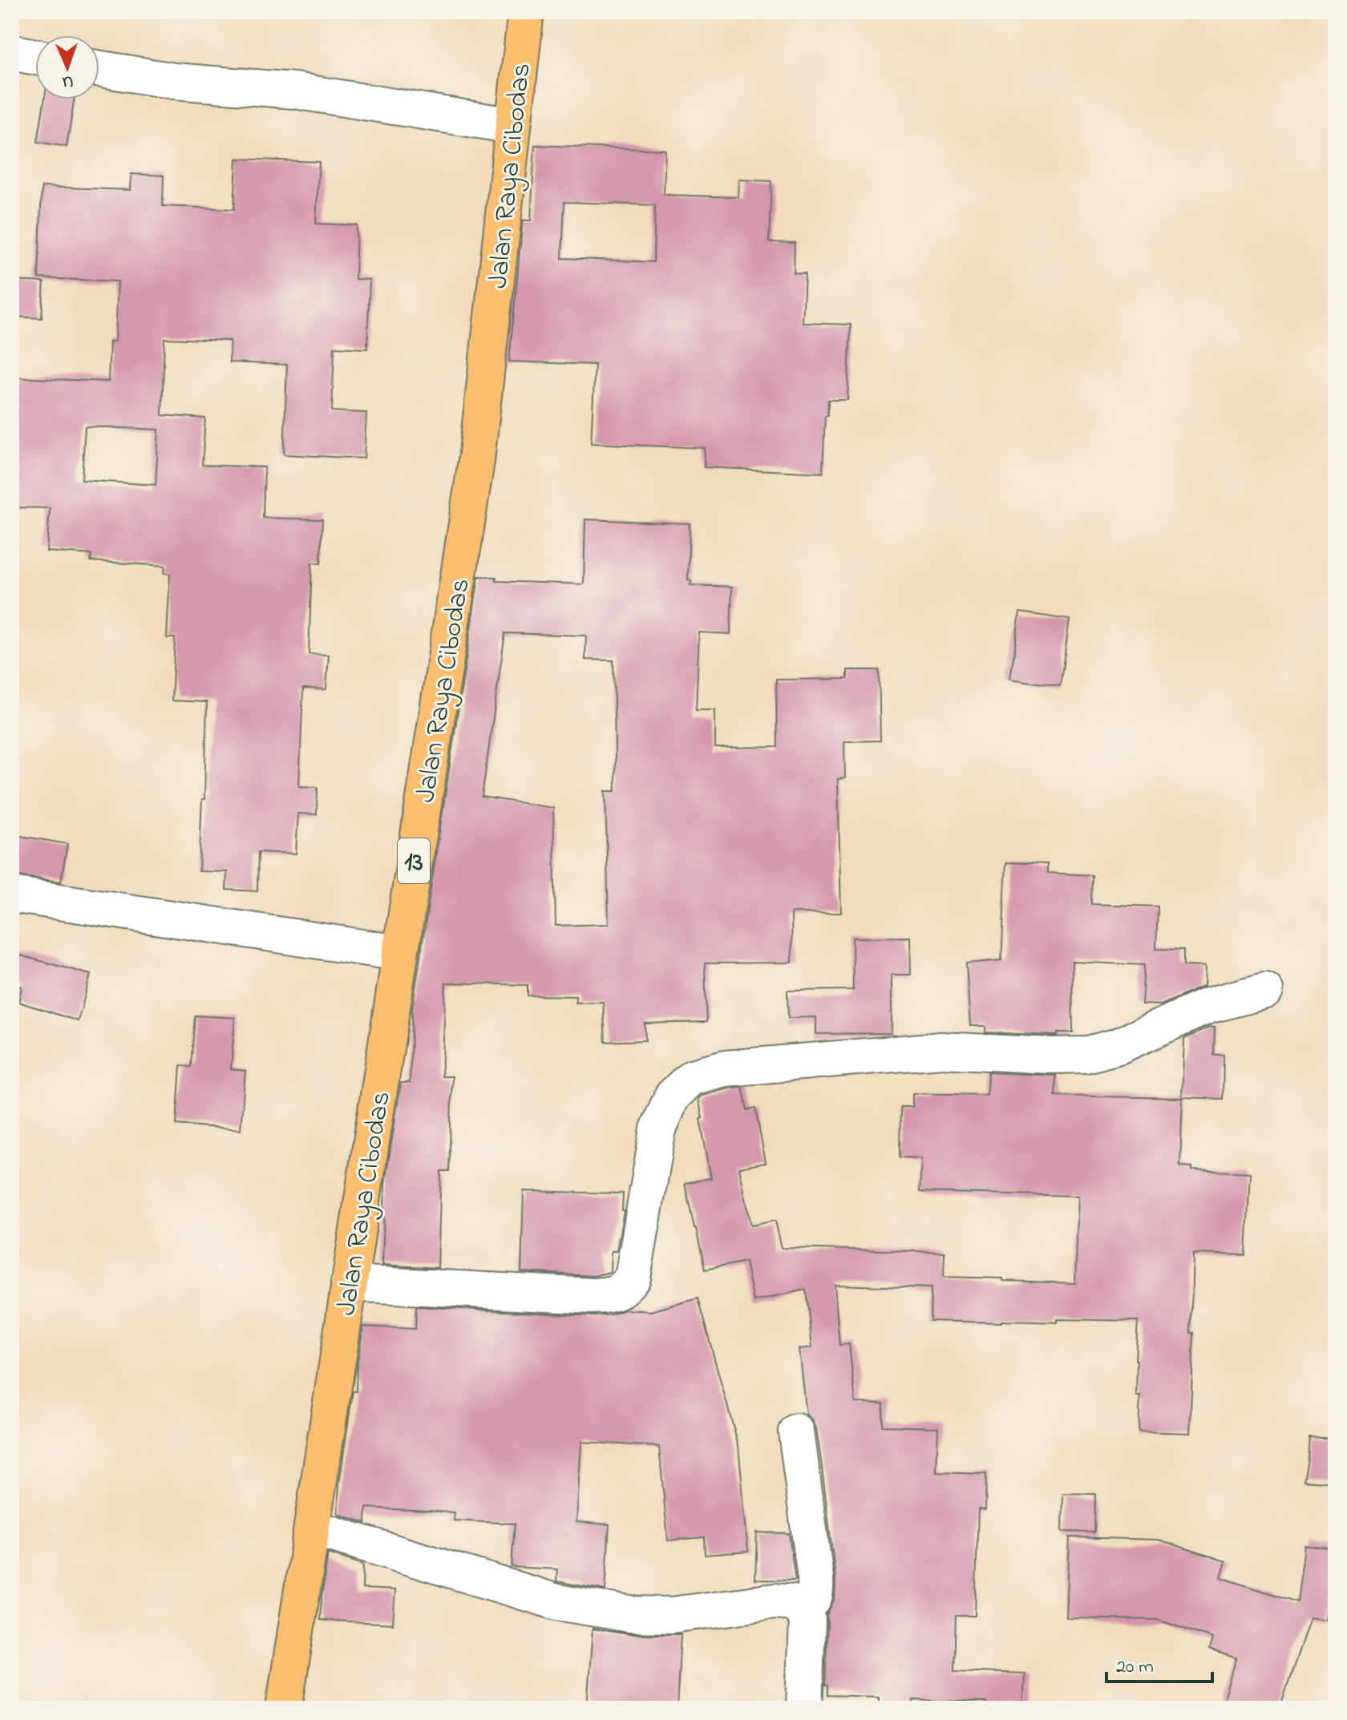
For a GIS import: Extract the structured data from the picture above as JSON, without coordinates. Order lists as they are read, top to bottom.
{
  "streets": {
    "highway": ["Jalan Raya Cibodas", "13"]
  },
  "scale_bar": "20 m",
  "north": "bottom"
}
